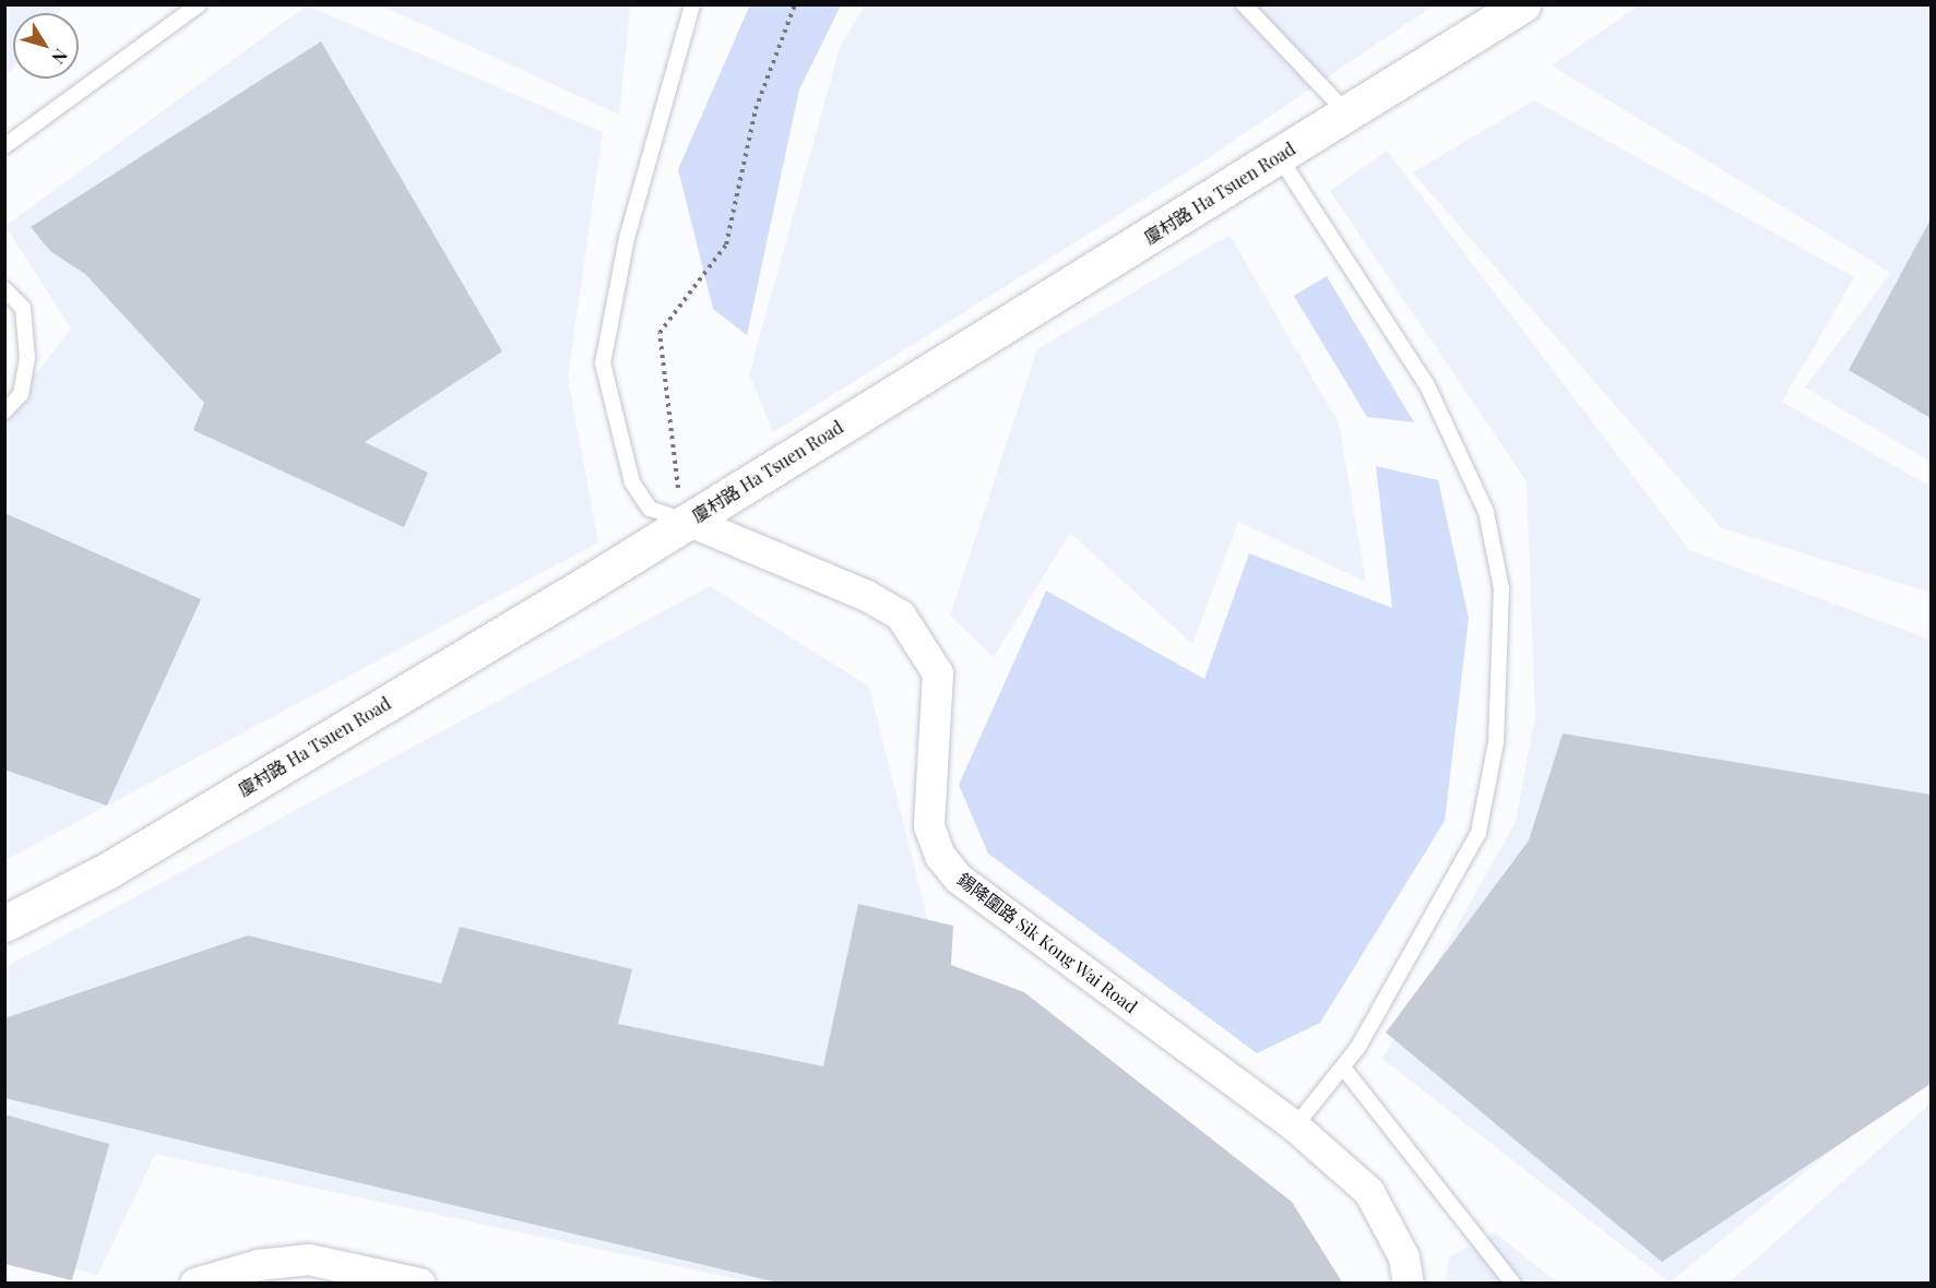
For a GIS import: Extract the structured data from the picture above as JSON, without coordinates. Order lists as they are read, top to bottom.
{
  "streets": {
    "street": ["廈村路 Ha Tsuen Road", "錫降圍路 Sik Kong Wai Road"]
  },
  "crossings": [
    ["廈村路 Ha Tsuen Road", "錫降圍路 Sik Kong Wai Road"]
  ],
  "north": "bottom right"
}
